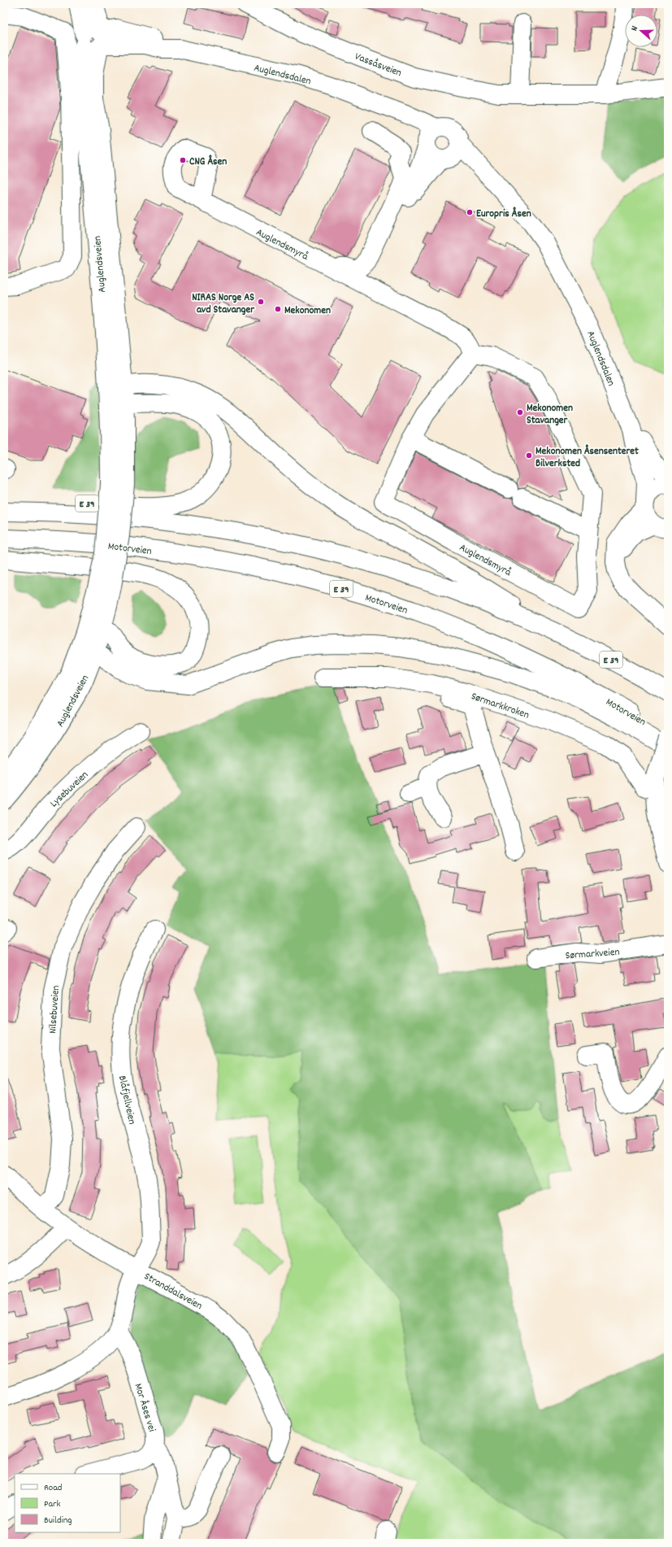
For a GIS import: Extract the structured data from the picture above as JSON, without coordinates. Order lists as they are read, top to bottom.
{
  "streets": {
    "main road": [
      "Vassåsveien",
      "Auglendsdalen",
      "Auglendsmyrå",
      "Auglendsveien",
      "E 39",
      "Motorveien",
      "Sørmarkkroken",
      "Lysebuveien",
      "Sørmarkveien",
      "Nilsebuveien",
      "Blåfjellveien",
      "Stranddalsveien",
      "Mor Åses vei"
    ]
  },
  "crossings": [
    ["Auglendsdalen", "Auglendsveien"],
    ["Auglendsveien", "E 39"],
    ["Nilsebuveien", "Stranddalsveien"],
    ["Blåfjellveien", "Stranddalsveien"],
    ["Blåfjellveien", "Mor Åses vei"]
  ],
  "places": [
    "CNG Åsen",
    "Europris Åsen",
    "NIRAS Norge AS avd Stavanger",
    "Mekonomen",
    "Mekonomen Stavanger",
    "Mekonomen Åsensenteret Bilverksted"
  ],
  "legend": ["Road", "Park", "Building"],
  "north": "left"
}
